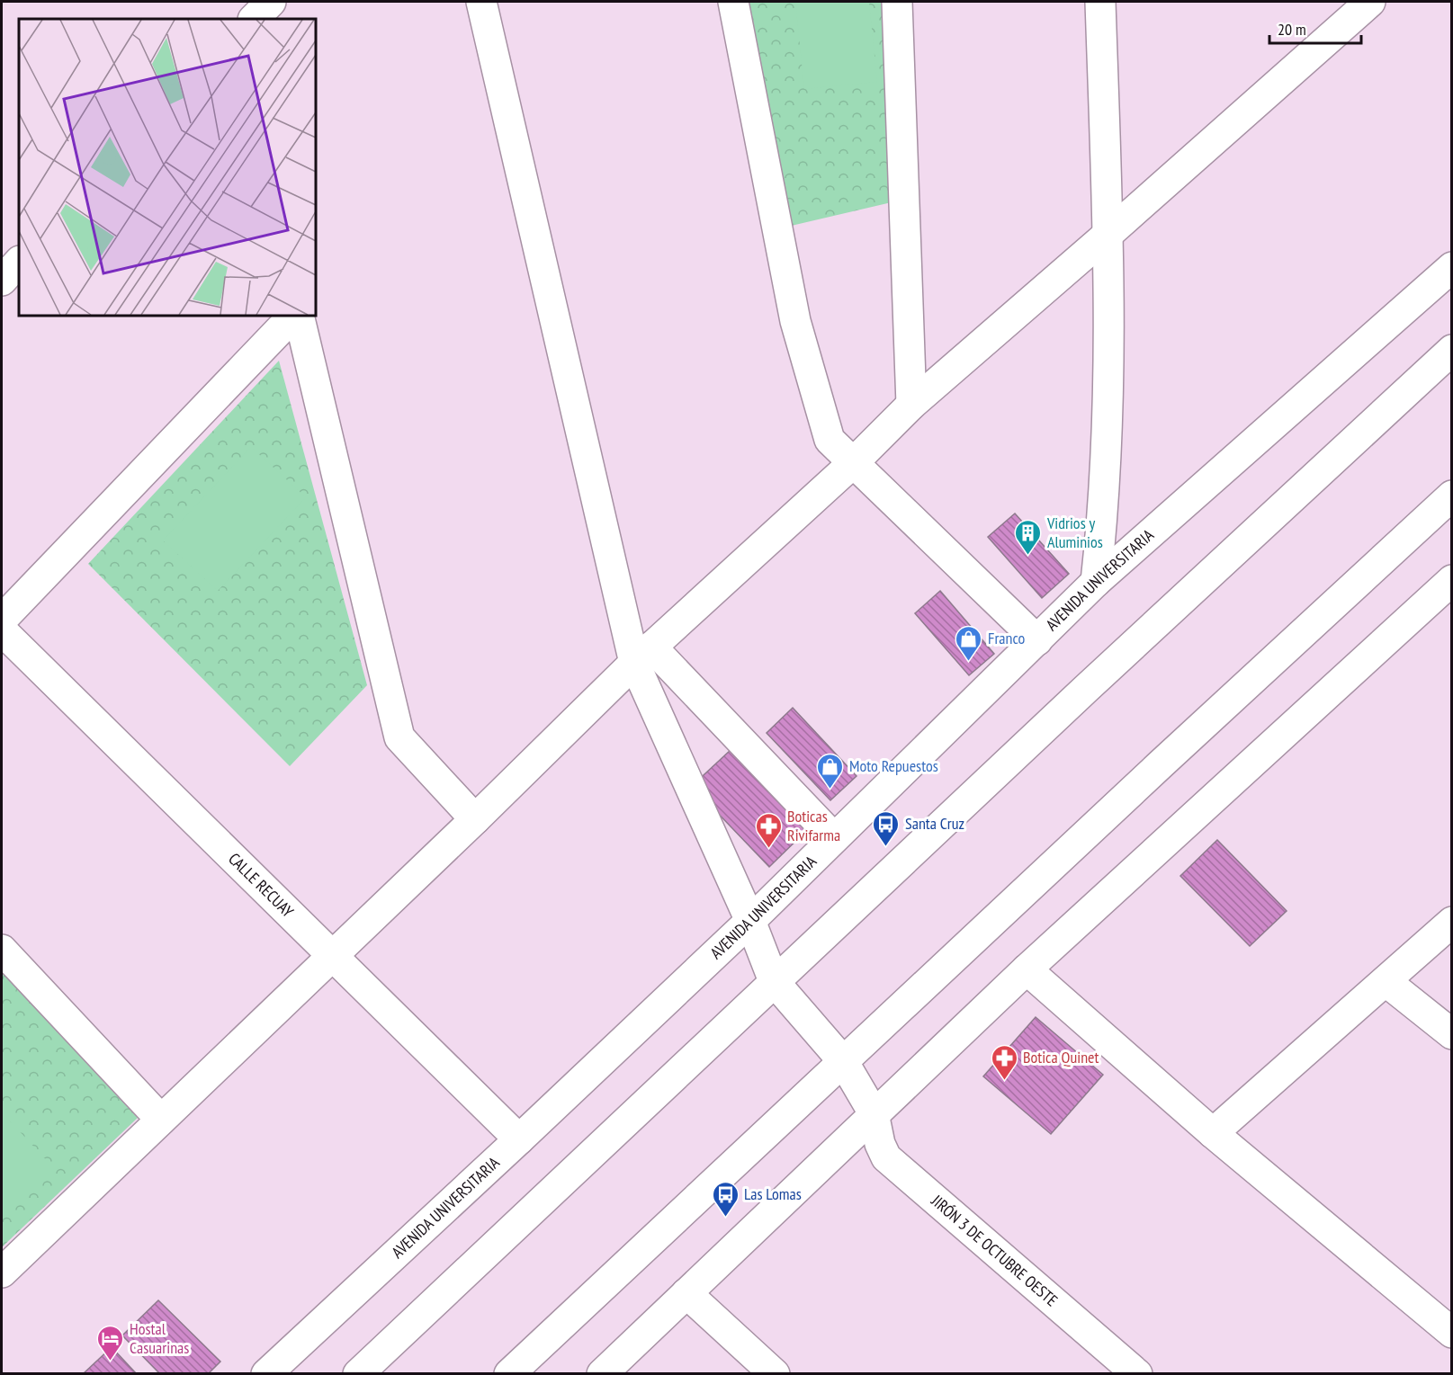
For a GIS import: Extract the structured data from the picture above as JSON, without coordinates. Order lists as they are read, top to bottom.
{
  "streets": {
    "street": ["AVENIDA UNIVERSITARIA", "CALLE RECUAY", "JIRÓN 3 DE OCTUBRE OESTE"]
  },
  "crossings": [
    ["AVENIDA UNIVERSITARIA", "CALLE RECUAY"],
    ["AVENIDA UNIVERSITARIA", "JIRÓN 3 DE OCTUBRE OESTE"]
  ],
  "places": {
    "building": ["Vidrios y Aluminios"],
    "shop": ["Franco", "Moto Repuestos"],
    "bus stop": ["Santa Cruz", "Las Lomas"],
    "pharmacy": ["Boticas Rivifarma", "Botica Quinet"],
    "hotel": ["Hostal Casuarinas"]
  },
  "scale_bar": "20 m"
}
